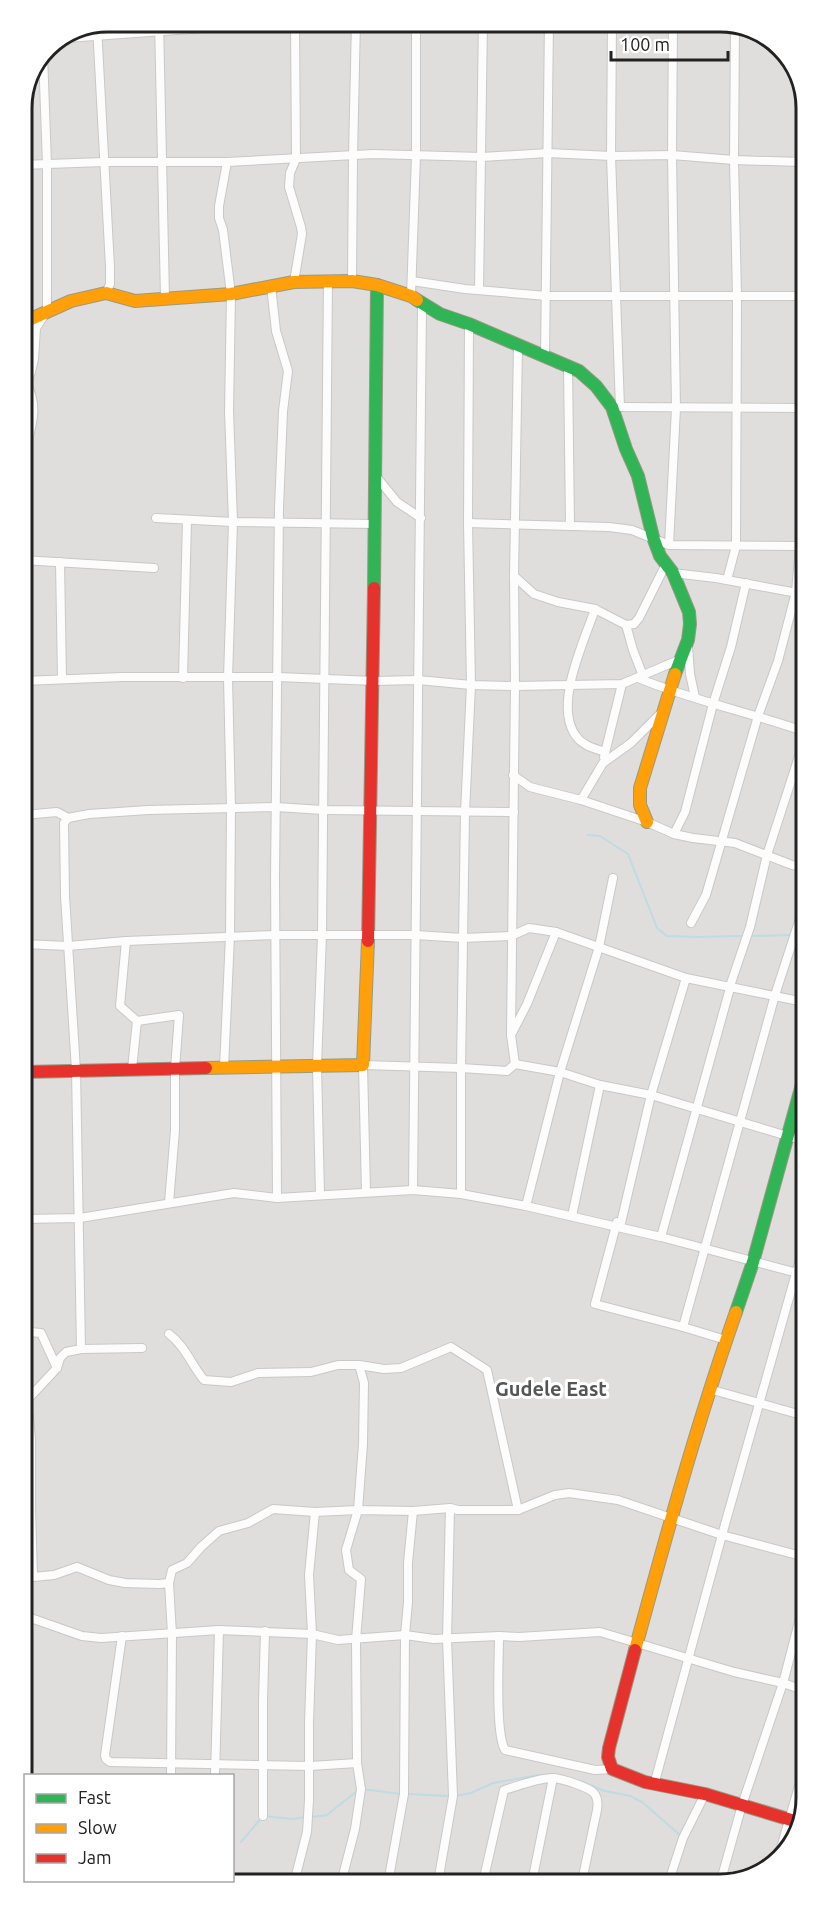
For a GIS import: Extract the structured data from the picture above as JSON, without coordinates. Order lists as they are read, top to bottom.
{
  "districts": ["Gudele East"],
  "legend": ["Fast", "Slow", "Jam"],
  "scale_bar": "100 m"
}
